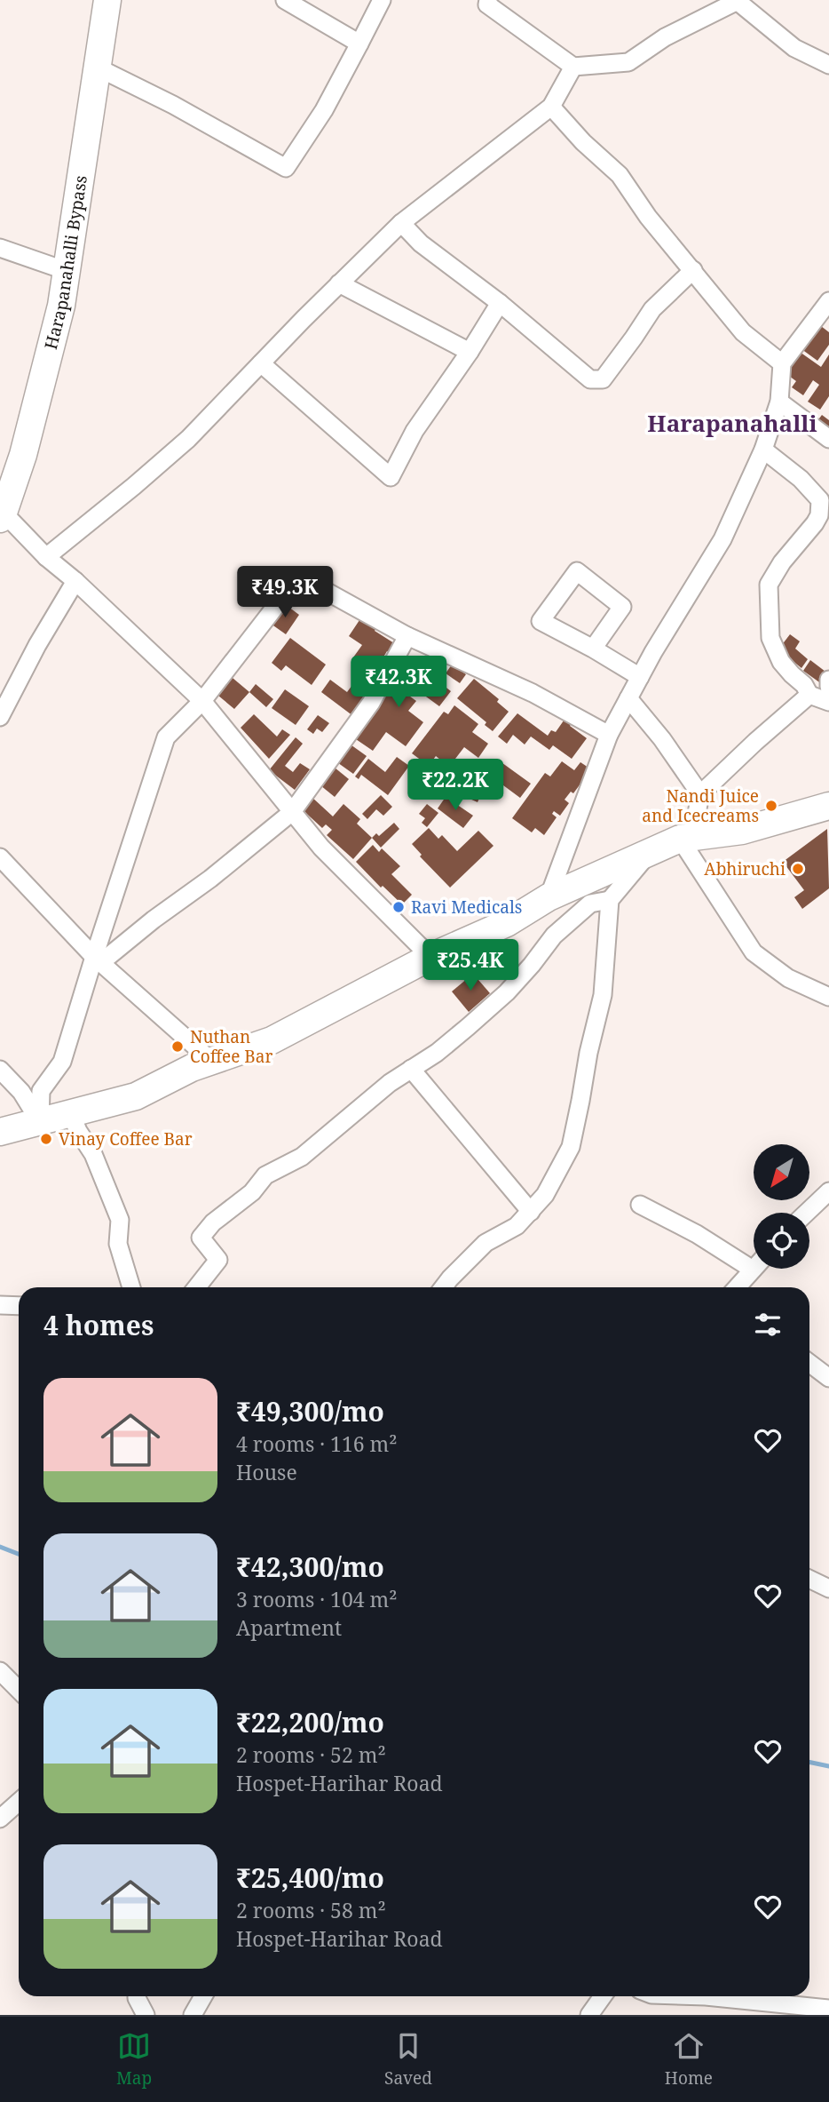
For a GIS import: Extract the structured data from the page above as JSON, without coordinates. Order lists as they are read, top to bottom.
{
  "streets": {
    "main road": ["Harapanahalli Bypass"]
  },
  "districts": ["Harapanahalli"],
  "places": [
    "Nandi Juice and Icecreams",
    "Abhiruchi",
    "Ravi Medicals",
    "Nuthan Coffee Bar",
    "Vinay Coffee Bar"
  ],
  "north": "bottom left",
  "page": {
    "price": [
      "₹49.3K",
      "₹42.3K",
      "₹22.2K",
      "₹25.4K"
    ],
    "heading": "4 homes",
    "list": [
      {
        "name": "₹49,300/mo",
        "note": "4 rooms · 116 m² · House"
      },
      {
        "name": "₹42,300/mo",
        "note": "3 rooms · 104 m² · Apartment"
      },
      {
        "name": "₹22,200/mo",
        "note": "2 rooms · 52 m² · Hospet-Harihar Road"
      },
      {
        "name": "₹25,400/mo",
        "note": "2 rooms · 58 m² · Hospet-Harihar Road"
      }
    ],
    "tabs": ["Map", "Saved", "Home"]
  }
}
